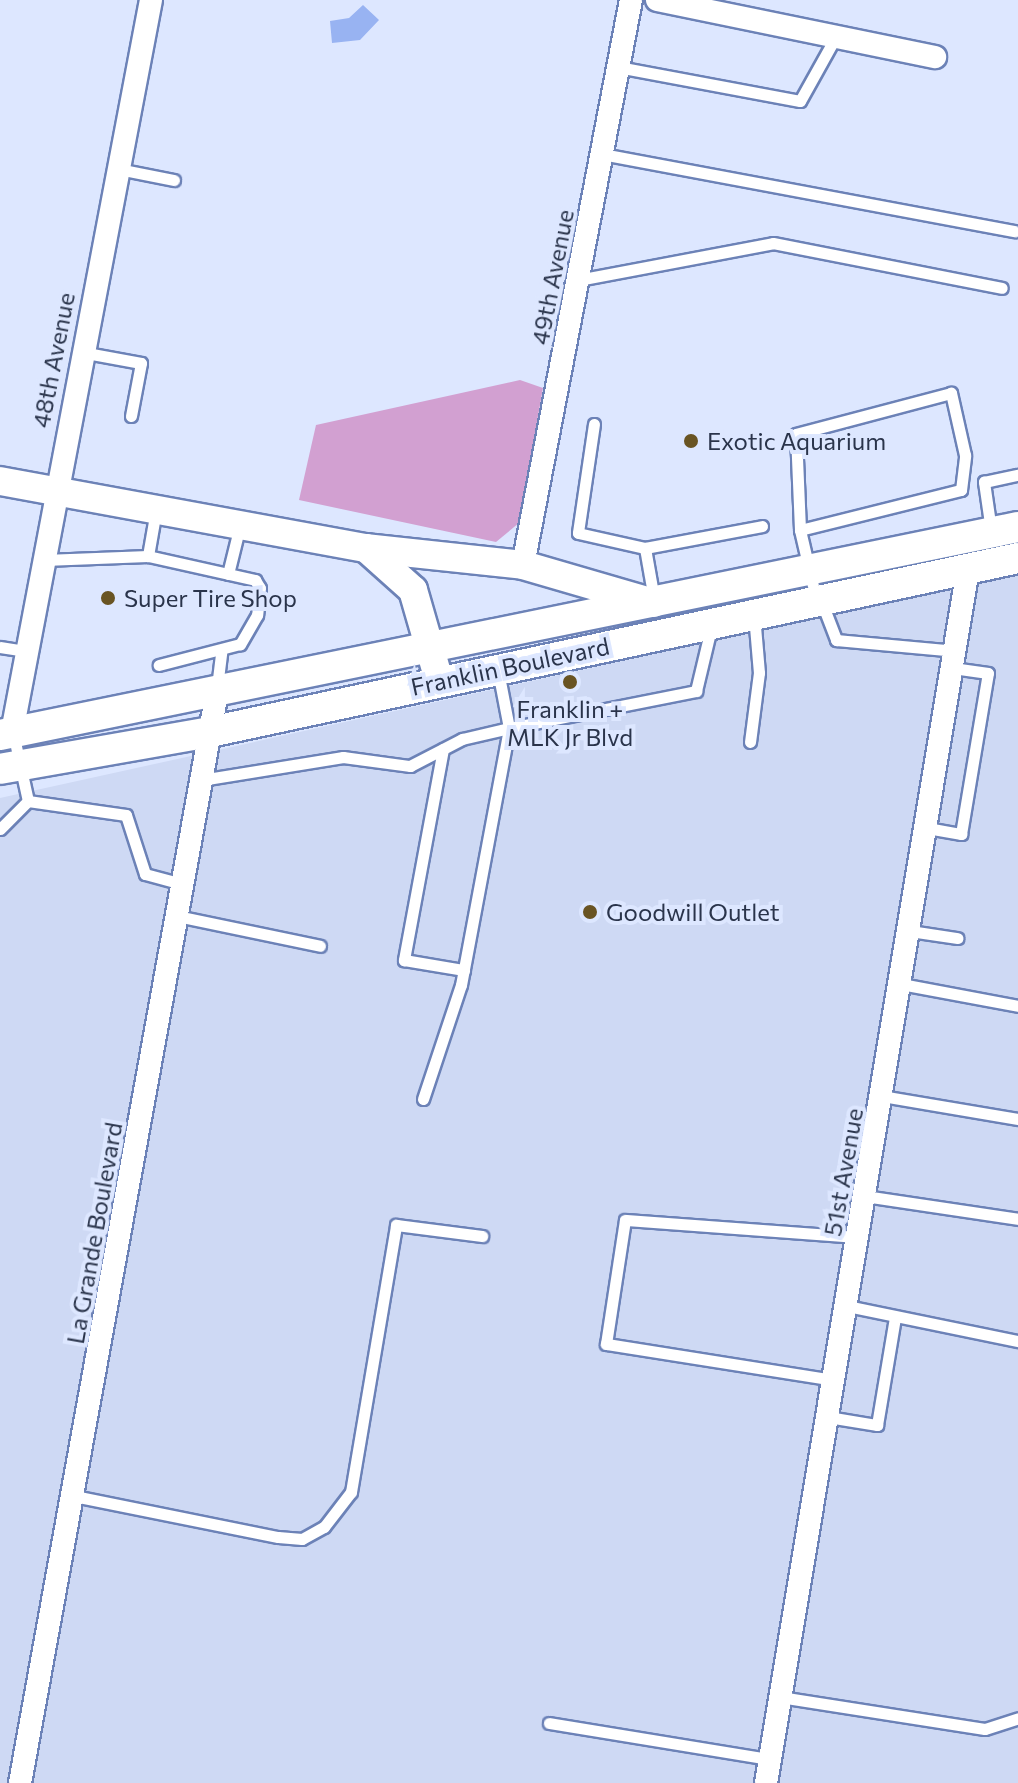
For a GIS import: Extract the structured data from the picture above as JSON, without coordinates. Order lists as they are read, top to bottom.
{
  "streets": {
    "main road": ["Franklin Boulevard"],
    "street": [
      "49th Avenue",
      "48th Avenue",
      "51st Avenue",
      "La Grande Boulevard"
    ]
  },
  "crossings": [
    ["48th Avenue", "Franklin Boulevard"],
    ["Franklin Boulevard", "51st Avenue"],
    ["Franklin Boulevard", "La Grande Boulevard"]
  ],
  "places": [
    "Exotic Aquarium",
    "Super Tire Shop",
    "Franklin + MLK Jr Blvd",
    "Goodwill Outlet"
  ]
}
